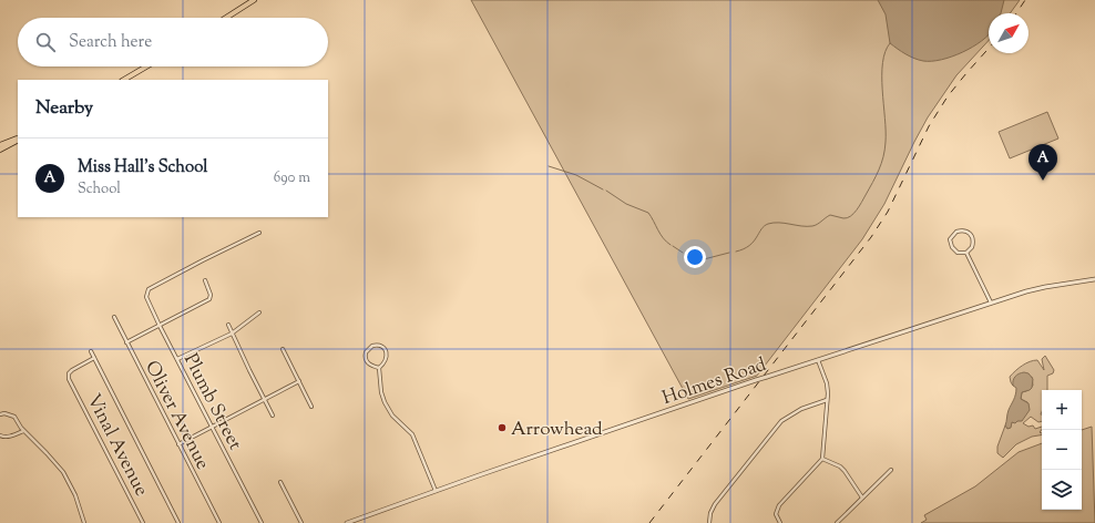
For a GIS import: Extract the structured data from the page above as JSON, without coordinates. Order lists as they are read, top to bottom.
{
  "streets": {
    "street": [
      "Holmes Road",
      "Plumb Street",
      "Oliver Avenue",
      "Vinal Avenue"
    ]
  },
  "places": ["Arrowhead"],
  "north": "top right",
  "page": {
    "search": "Search here",
    "heading": "Nearby",
    "list": [
      {
        "mark": "A",
        "name": "Miss Hall's School",
        "note": "School",
        "value": "690 m"
      }
    ],
    "pins": "A",
    "map_buttons": ["+", "−"]
  }
}
